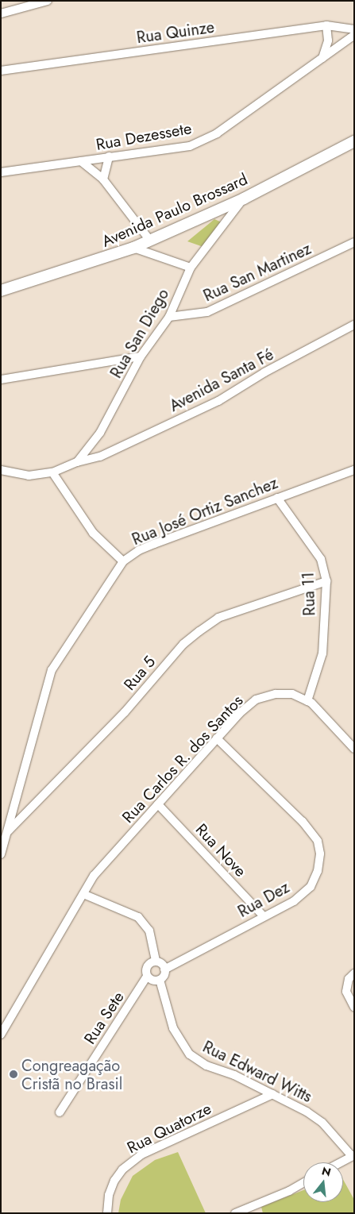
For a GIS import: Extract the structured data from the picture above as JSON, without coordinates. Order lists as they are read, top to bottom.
{
  "streets": {
    "main road": ["Avenida Paulo Brossard"],
    "street": [
      "Rua Quinze",
      "Rua Dezessete",
      "Rua San Martinez",
      "Rua San Diego",
      "Avenida Santa Fé",
      "Rua José Ortiz Sanchez",
      "Rua 11",
      "Rua 5",
      "Rua Carlos R. dos Santos",
      "Rua Nove",
      "Rua Dez",
      "Rua Sete",
      "Rua Edward Witts",
      "Rua Quatorze"
    ]
  },
  "crossings": [
    ["Avenida Paulo Brossard", "Rua San Diego"],
    ["Rua San Martinez", "Rua San Diego"],
    ["Rua San Diego", "Avenida Santa Fé"],
    ["Rua José Ortiz Sanchez", "Rua 11"],
    ["Rua José Ortiz Sanchez", "Rua 5"],
    ["Rua 11", "Rua 5"],
    ["Rua 11", "Rua Carlos R. dos Santos"],
    ["Rua Carlos R. dos Santos", "Rua Nove"],
    ["Rua Carlos R. dos Santos", "Rua Dez"],
    ["Rua Nove", "Rua Dez"],
    ["Rua Dez", "Rua Sete"],
    ["Rua Dez", "Rua Edward Witts"],
    ["Rua Sete", "Rua Edward Witts"],
    ["Rua Edward Witts", "Rua Quatorze"]
  ],
  "places": ["Congreagação Cristã no Brasil"],
  "north": "top"
}
